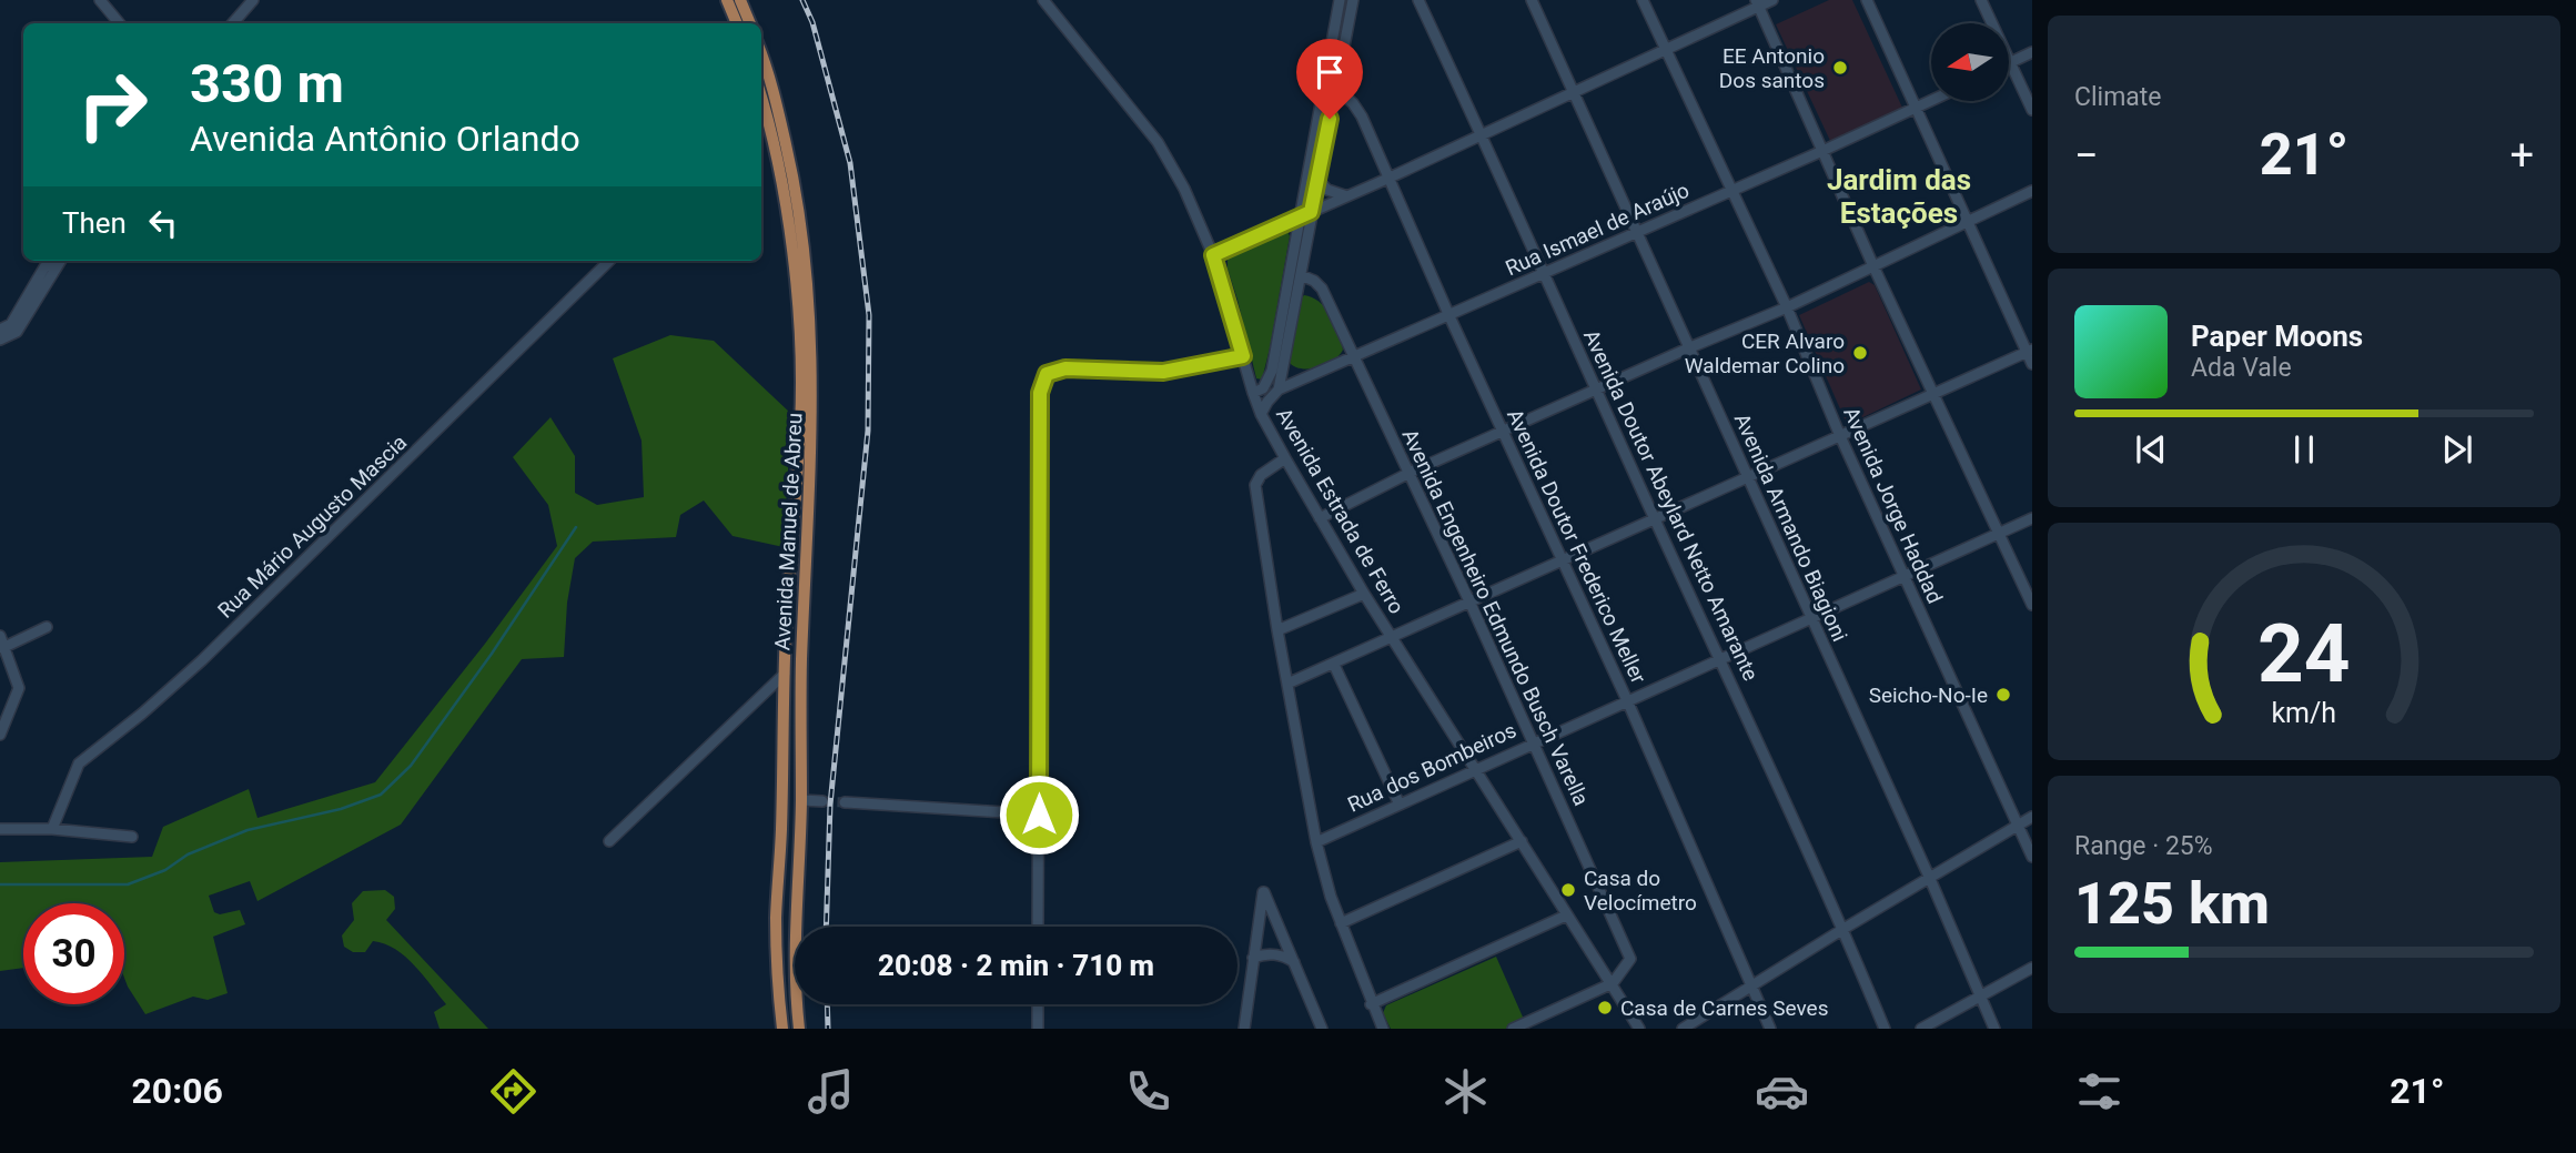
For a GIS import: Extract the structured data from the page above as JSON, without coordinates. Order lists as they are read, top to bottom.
{
  "streets": {
    "main road": ["Avenida Manuel de Abreu"],
    "street": [
      "Rua Ismael de Araújo",
      "Avenida Doutor Abeylard Netto Amarante",
      "Avenida Jorge Haddad",
      "Avenida Estrada de Ferro",
      "Rua Mário Augusto Mascia",
      "Avenida Armando Biagioni",
      "Avenida Doutor Frederico Meller",
      "Avenida Engenheiro Edmundo Busch Varella",
      "Rua dos Bombeiros"
    ]
  },
  "crossings": [
    ["Rua Ismael de Araújo", "Avenida Doutor Abeylard Netto Amarante"],
    ["Rua Ismael de Araújo", "Avenida Jorge Haddad"],
    ["Rua Ismael de Araújo", "Avenida Armando Biagioni"],
    ["Rua Ismael de Araújo", "Avenida Doutor Frederico Meller"],
    ["Rua Ismael de Araújo", "Avenida Engenheiro Edmundo Busch Varella"],
    ["Avenida Doutor Abeylard Netto Amarante", "Rua dos Bombeiros"],
    ["Avenida Jorge Haddad", "Rua dos Bombeiros"],
    ["Avenida Estrada de Ferro", "Avenida Engenheiro Edmundo Busch Varella"],
    ["Avenida Estrada de Ferro", "Rua dos Bombeiros"],
    ["Avenida Armando Biagioni", "Rua dos Bombeiros"],
    ["Avenida Doutor Frederico Meller", "Rua dos Bombeiros"],
    ["Avenida Engenheiro Edmundo Busch Varella", "Rua dos Bombeiros"]
  ],
  "districts": ["Jardim das Estações"],
  "places": [
    "EE Antonio Dos santos",
    "CER Alvaro Waldemar Colino",
    "Seicho-No-Ie",
    "Casa do Velocímetro",
    "Casa de Carnes Seves"
  ],
  "north": "left",
  "page": {
    "tile": [
      "Climate",
      ["Range · 25%", "125 km"]
    ],
    "turn": ["330 m", "Avenida Antônio Orlando"],
    "heat": ["−", "21°", "+"],
    "then": "Then",
    "song": ["Paper Moons", "Ada Vale"],
    "limit": "30",
    "trip": "20:08 · 2 min · 710 m",
    "tabs": ["20:06", "21°"],
    "gauge": ["24", "km/h"]
  }
}
